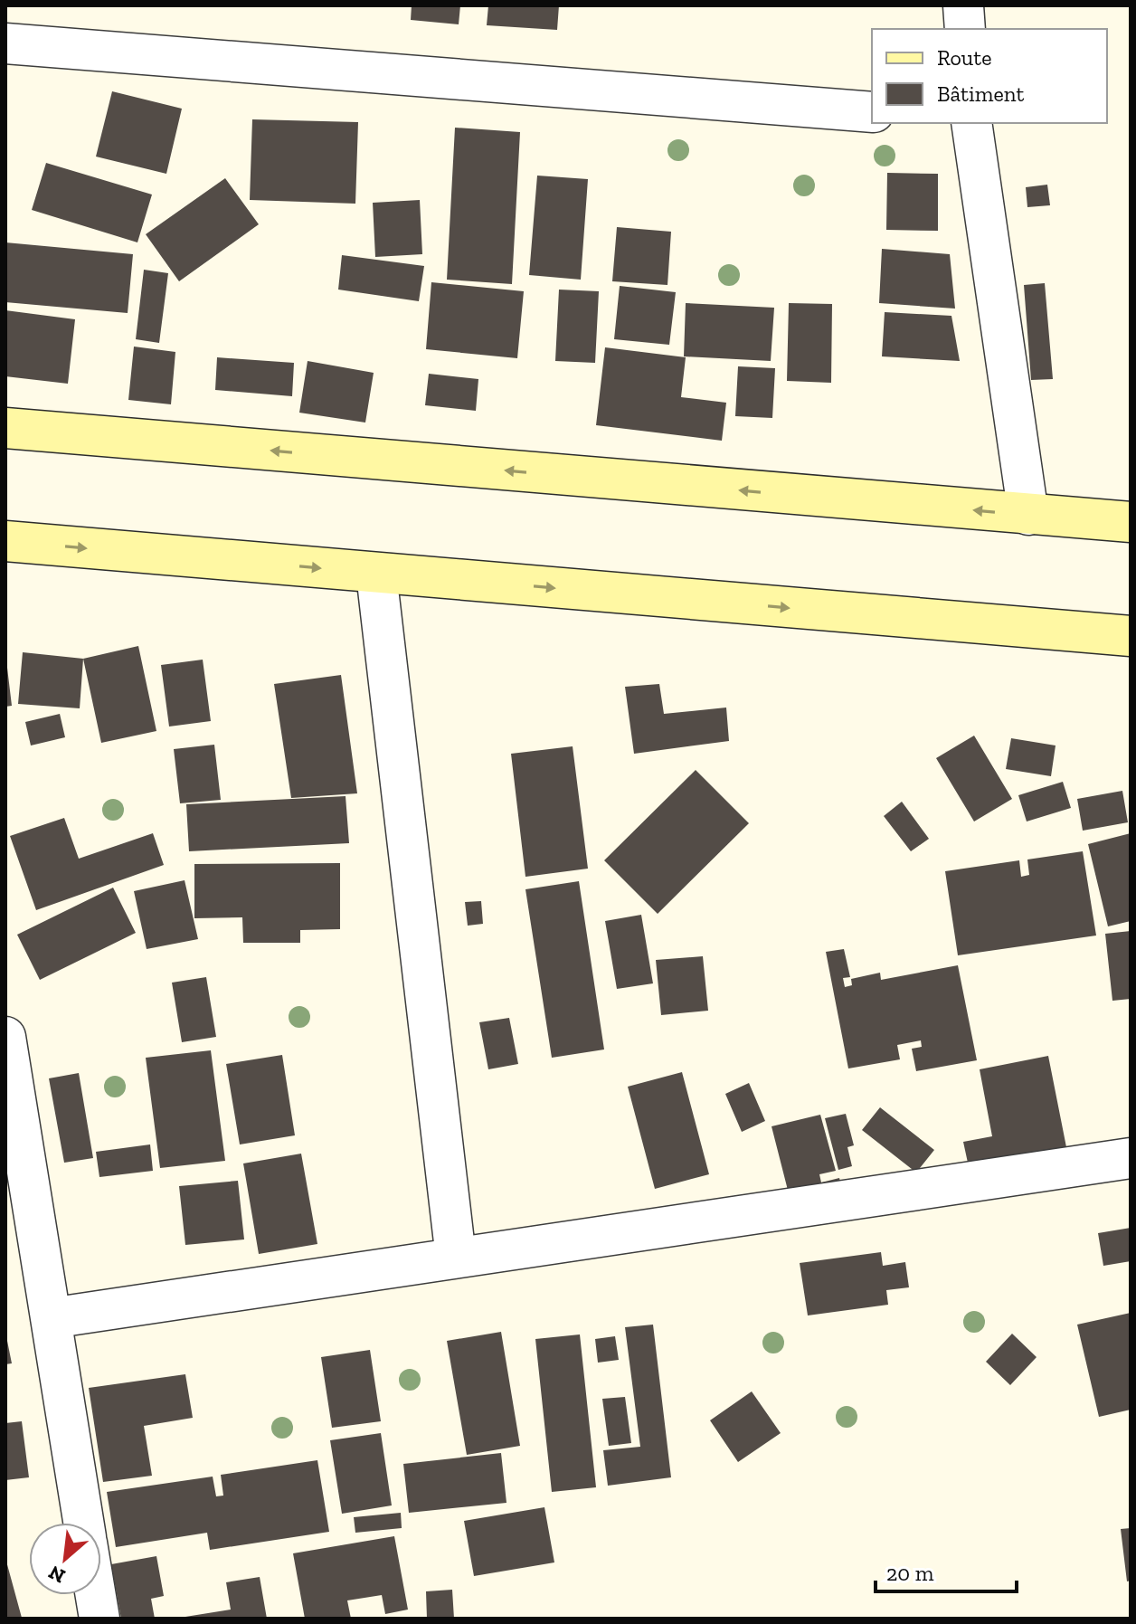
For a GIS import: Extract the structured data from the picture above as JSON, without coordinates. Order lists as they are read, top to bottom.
{
  "legend": ["Route", "Bâtiment"],
  "scale_bar": "20 m",
  "north": "bottom left"
}
